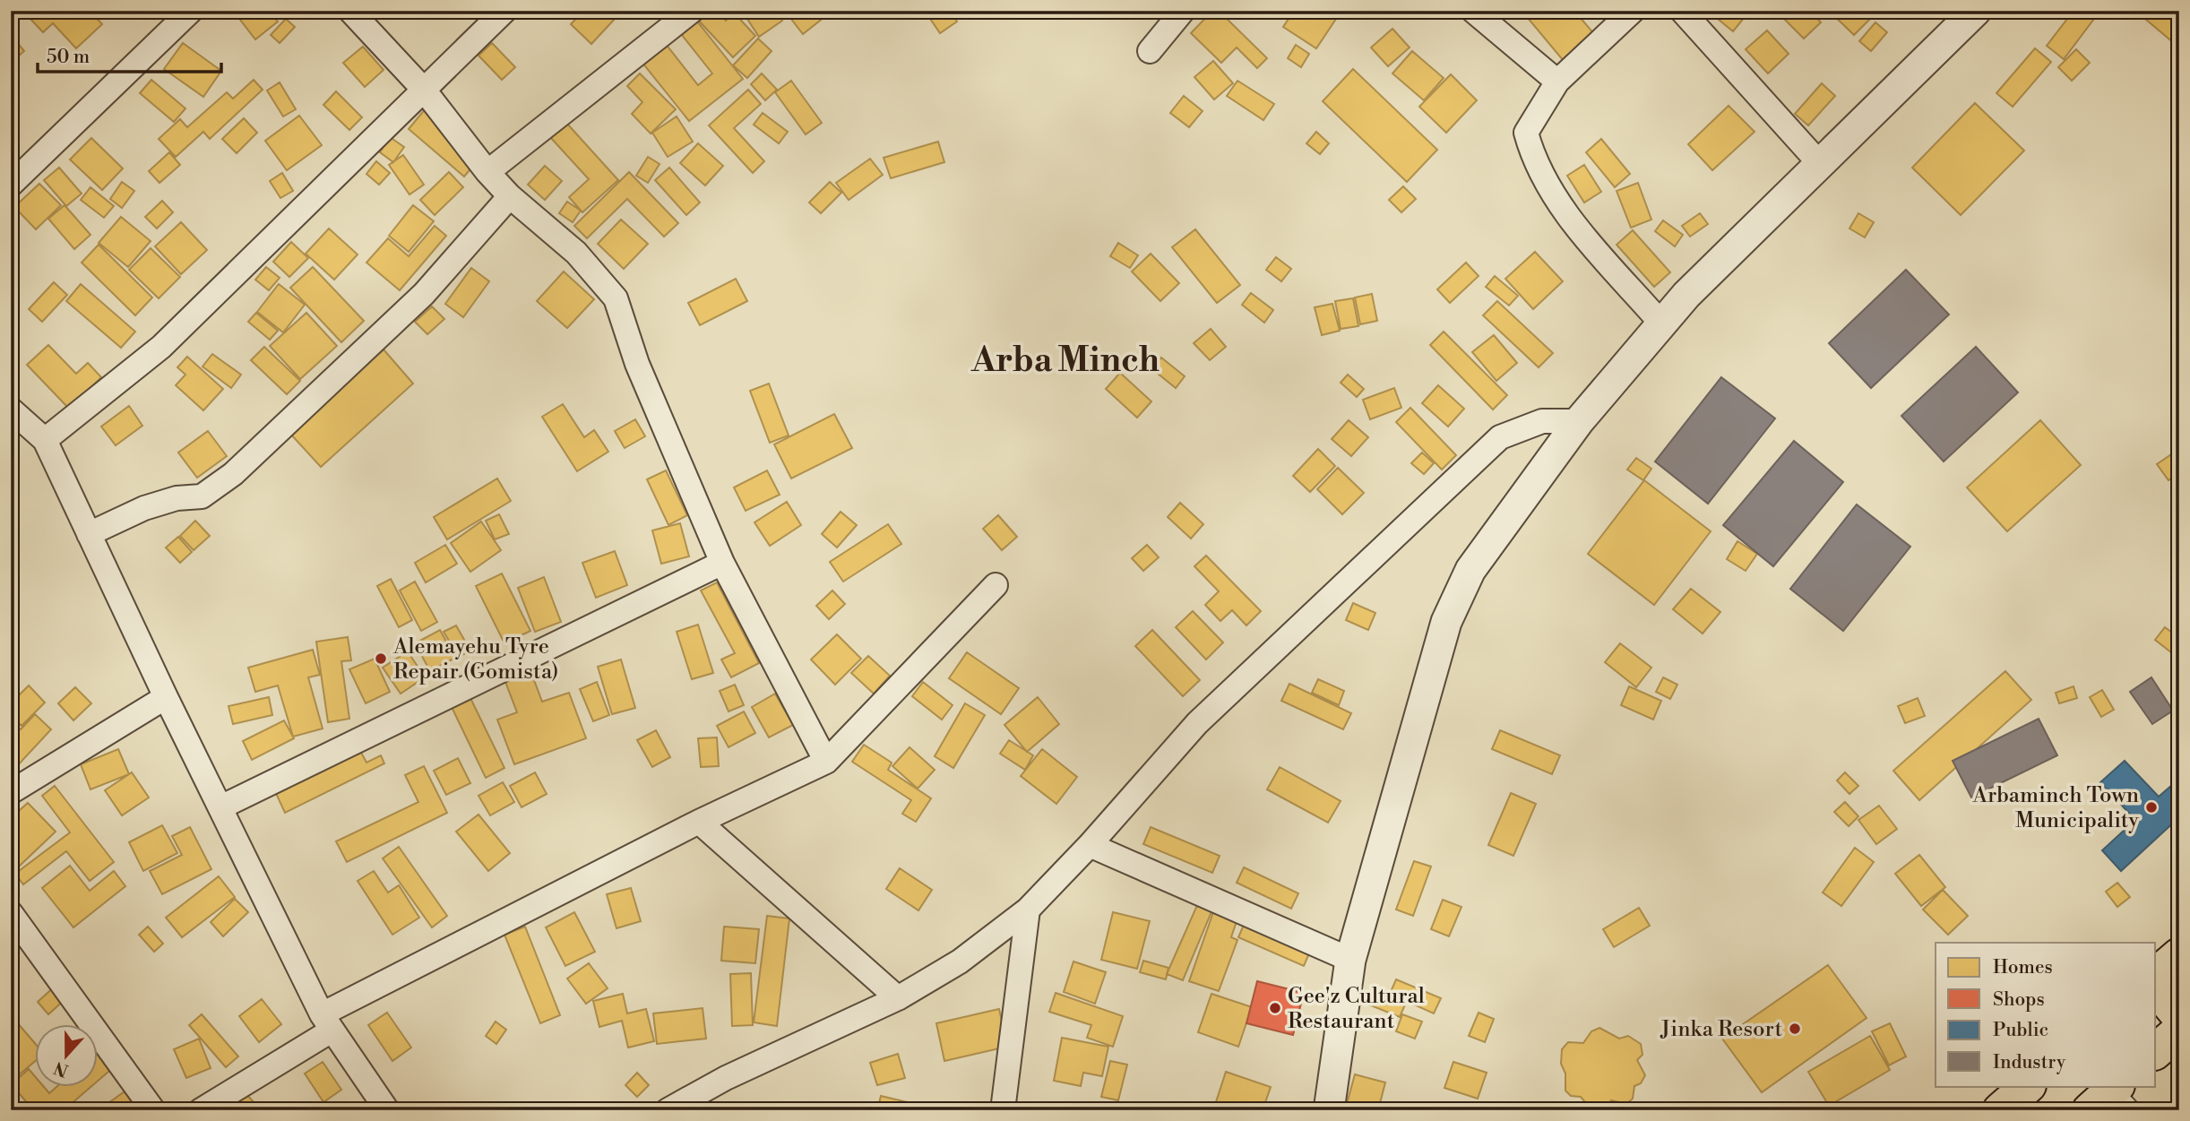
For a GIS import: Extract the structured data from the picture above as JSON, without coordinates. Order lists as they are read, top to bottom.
{
  "districts": ["Arba Minch"],
  "places": [
    "Alemayehu Tyre Repair (Gomista)",
    "Arbaminch Town Municipality",
    "Gee'z Cultural Restaurant",
    "Jinka Resort"
  ],
  "legend": [
    "Homes",
    "Shops",
    "Public",
    "Industry"
  ],
  "scale_bar": "50 m",
  "north": "bottom"
}
